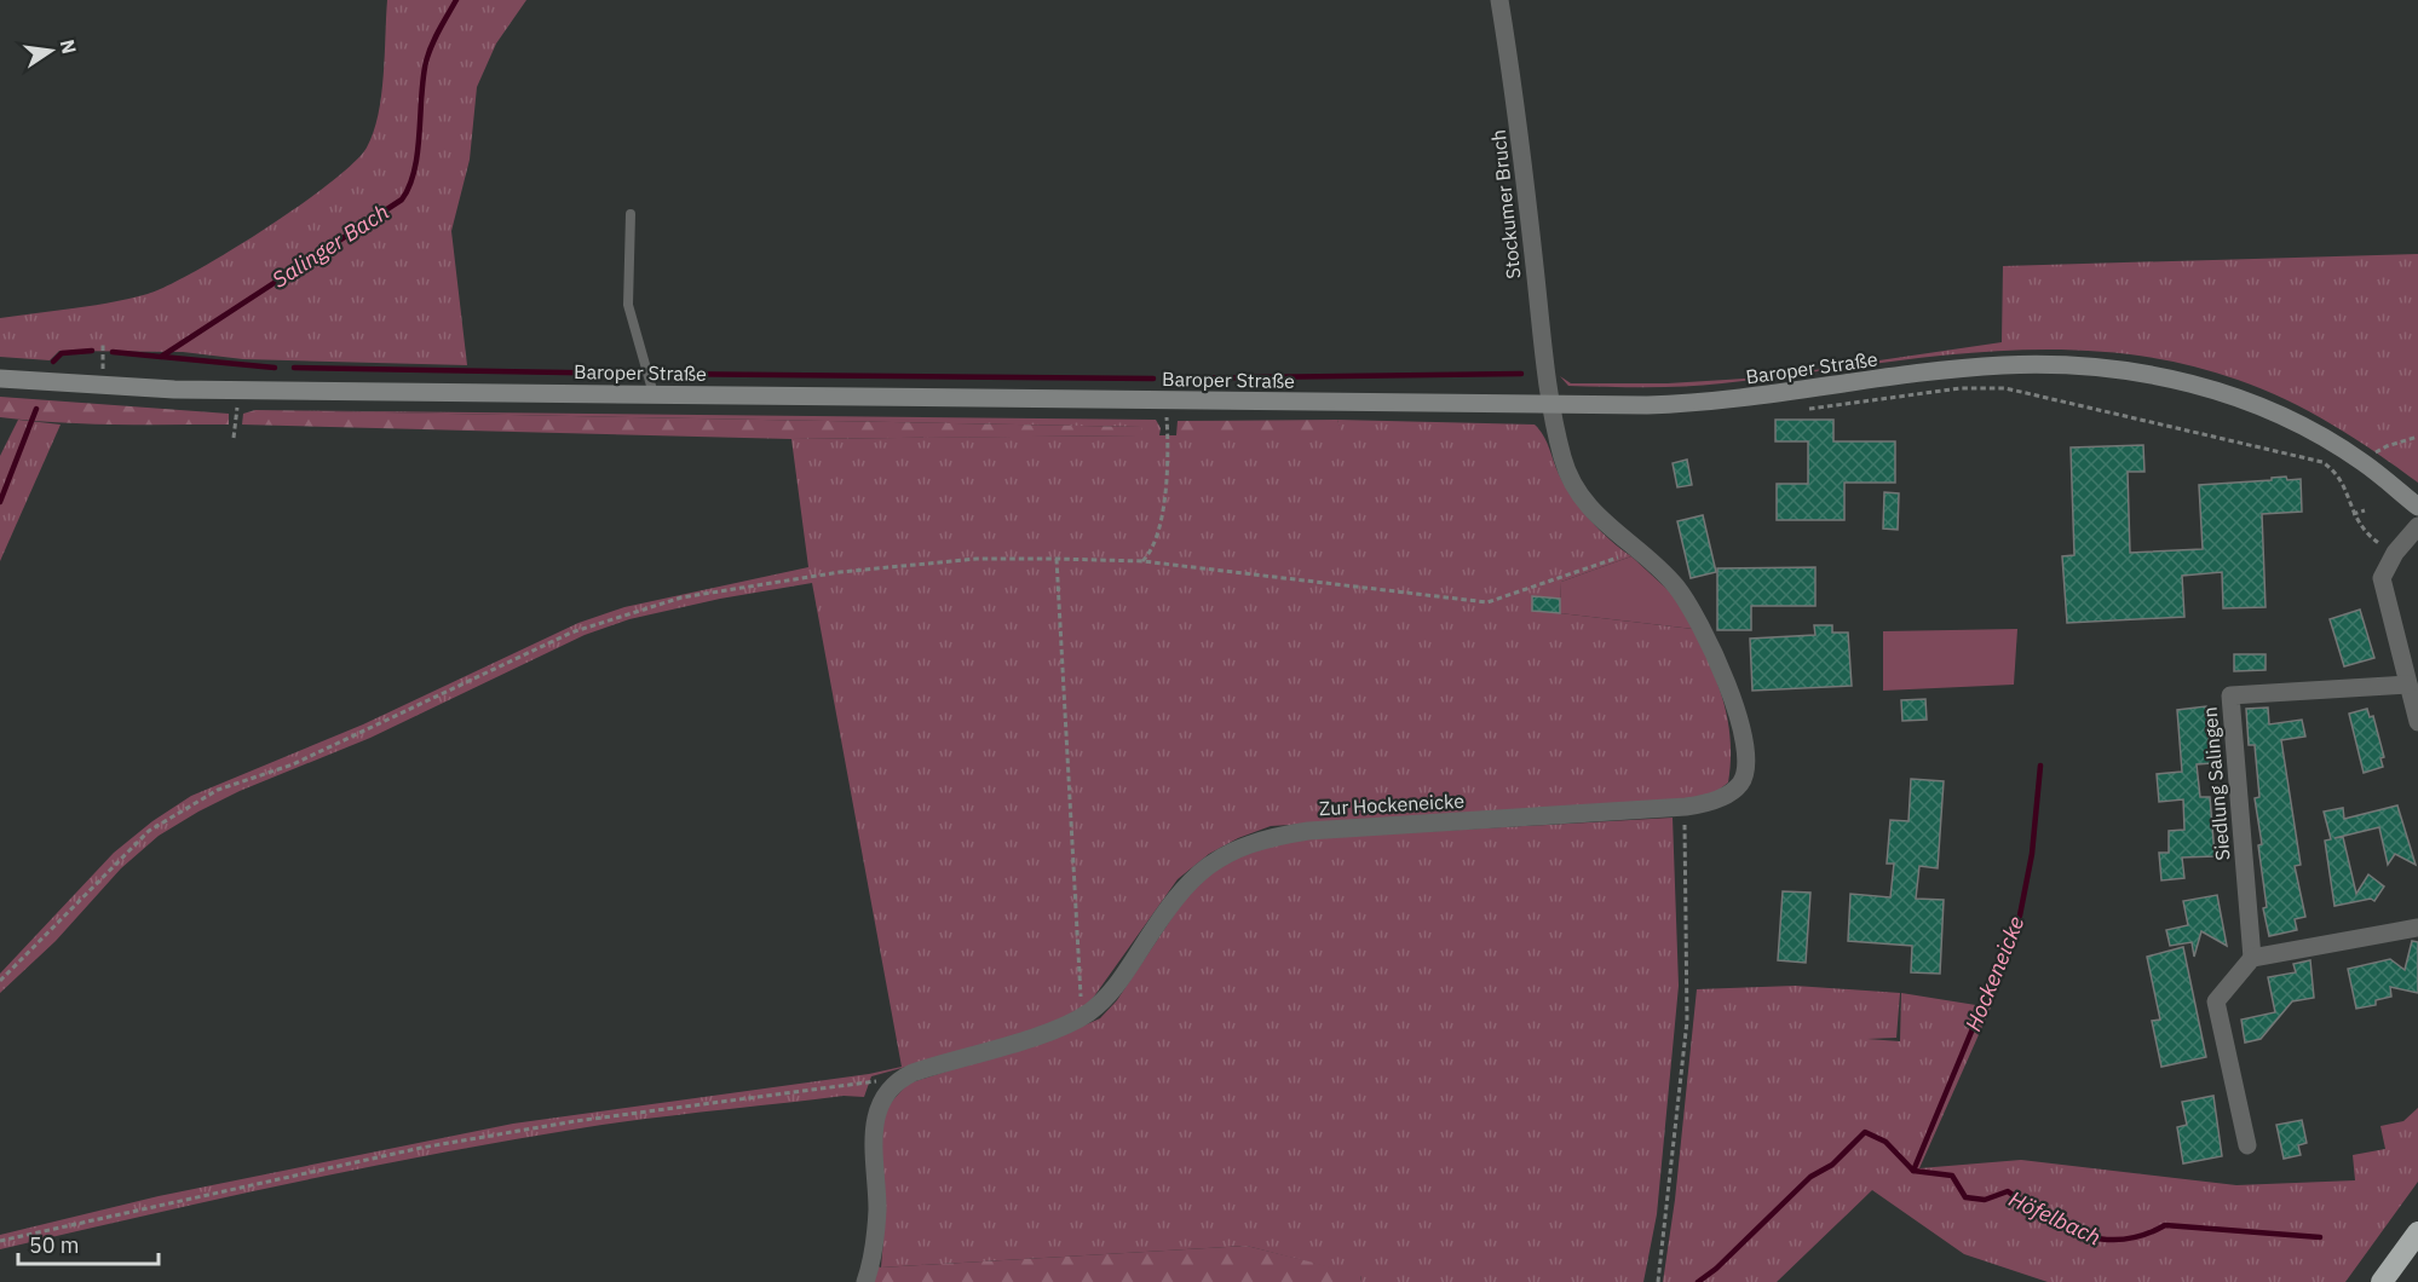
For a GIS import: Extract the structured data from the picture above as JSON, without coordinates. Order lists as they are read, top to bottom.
{
  "streets": {
    "main road": ["Baroper Straße"],
    "street": ["Stockumer Bruch", "Siedlung Salingen", "Zur Hockeneicke"]
  },
  "crossings": [
    ["Stockumer Bruch", "Baroper Straße"],
    ["Stockumer Bruch", "Zur Hockeneicke"],
    ["Baroper Straße", "Zur Hockeneicke"]
  ],
  "water": ["Salinger Bach", "Hockeneicke", "Höfelbach"],
  "scale_bar": "50 m",
  "north": "right"
}
